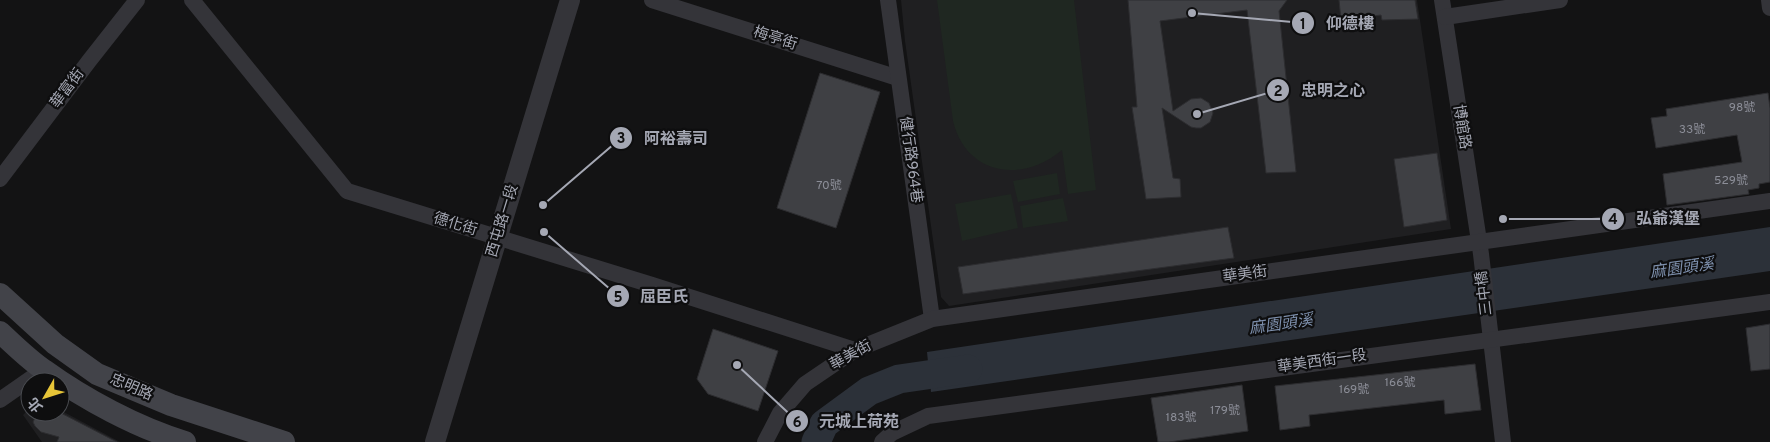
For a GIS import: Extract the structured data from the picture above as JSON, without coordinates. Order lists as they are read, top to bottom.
{
  "streets": {
    "main road": ["忠明路"],
    "street": [
      "梅亭街",
      "華富街",
      "博館路",
      "健行路964巷",
      "西屯路一段",
      "德化街",
      "華美街",
      "三中橋",
      "華美西街一段"
    ]
  },
  "crossings": [
    ["梅亭街", "健行路964巷"],
    ["博館路", "華美街"],
    ["博館路", "三中橋"],
    ["健行路964巷", "華美街"],
    ["西屯路一段", "德化街"],
    ["德化街", "華美街"],
    ["華美街", "三中橋"],
    ["三中橋", "華美西街一段"]
  ],
  "water": ["麻園頭溪"],
  "places": [
    "仰德樓",
    "忠明之心",
    "阿裕壽司",
    "弘爺漢堡",
    "屈臣氏",
    "元城上荷苑"
  ],
  "house_numbers": [
    "98號",
    "33號",
    "529號",
    "70號",
    "166號",
    "169號",
    "179號",
    "183號"
  ],
  "north": "bottom left"
}
